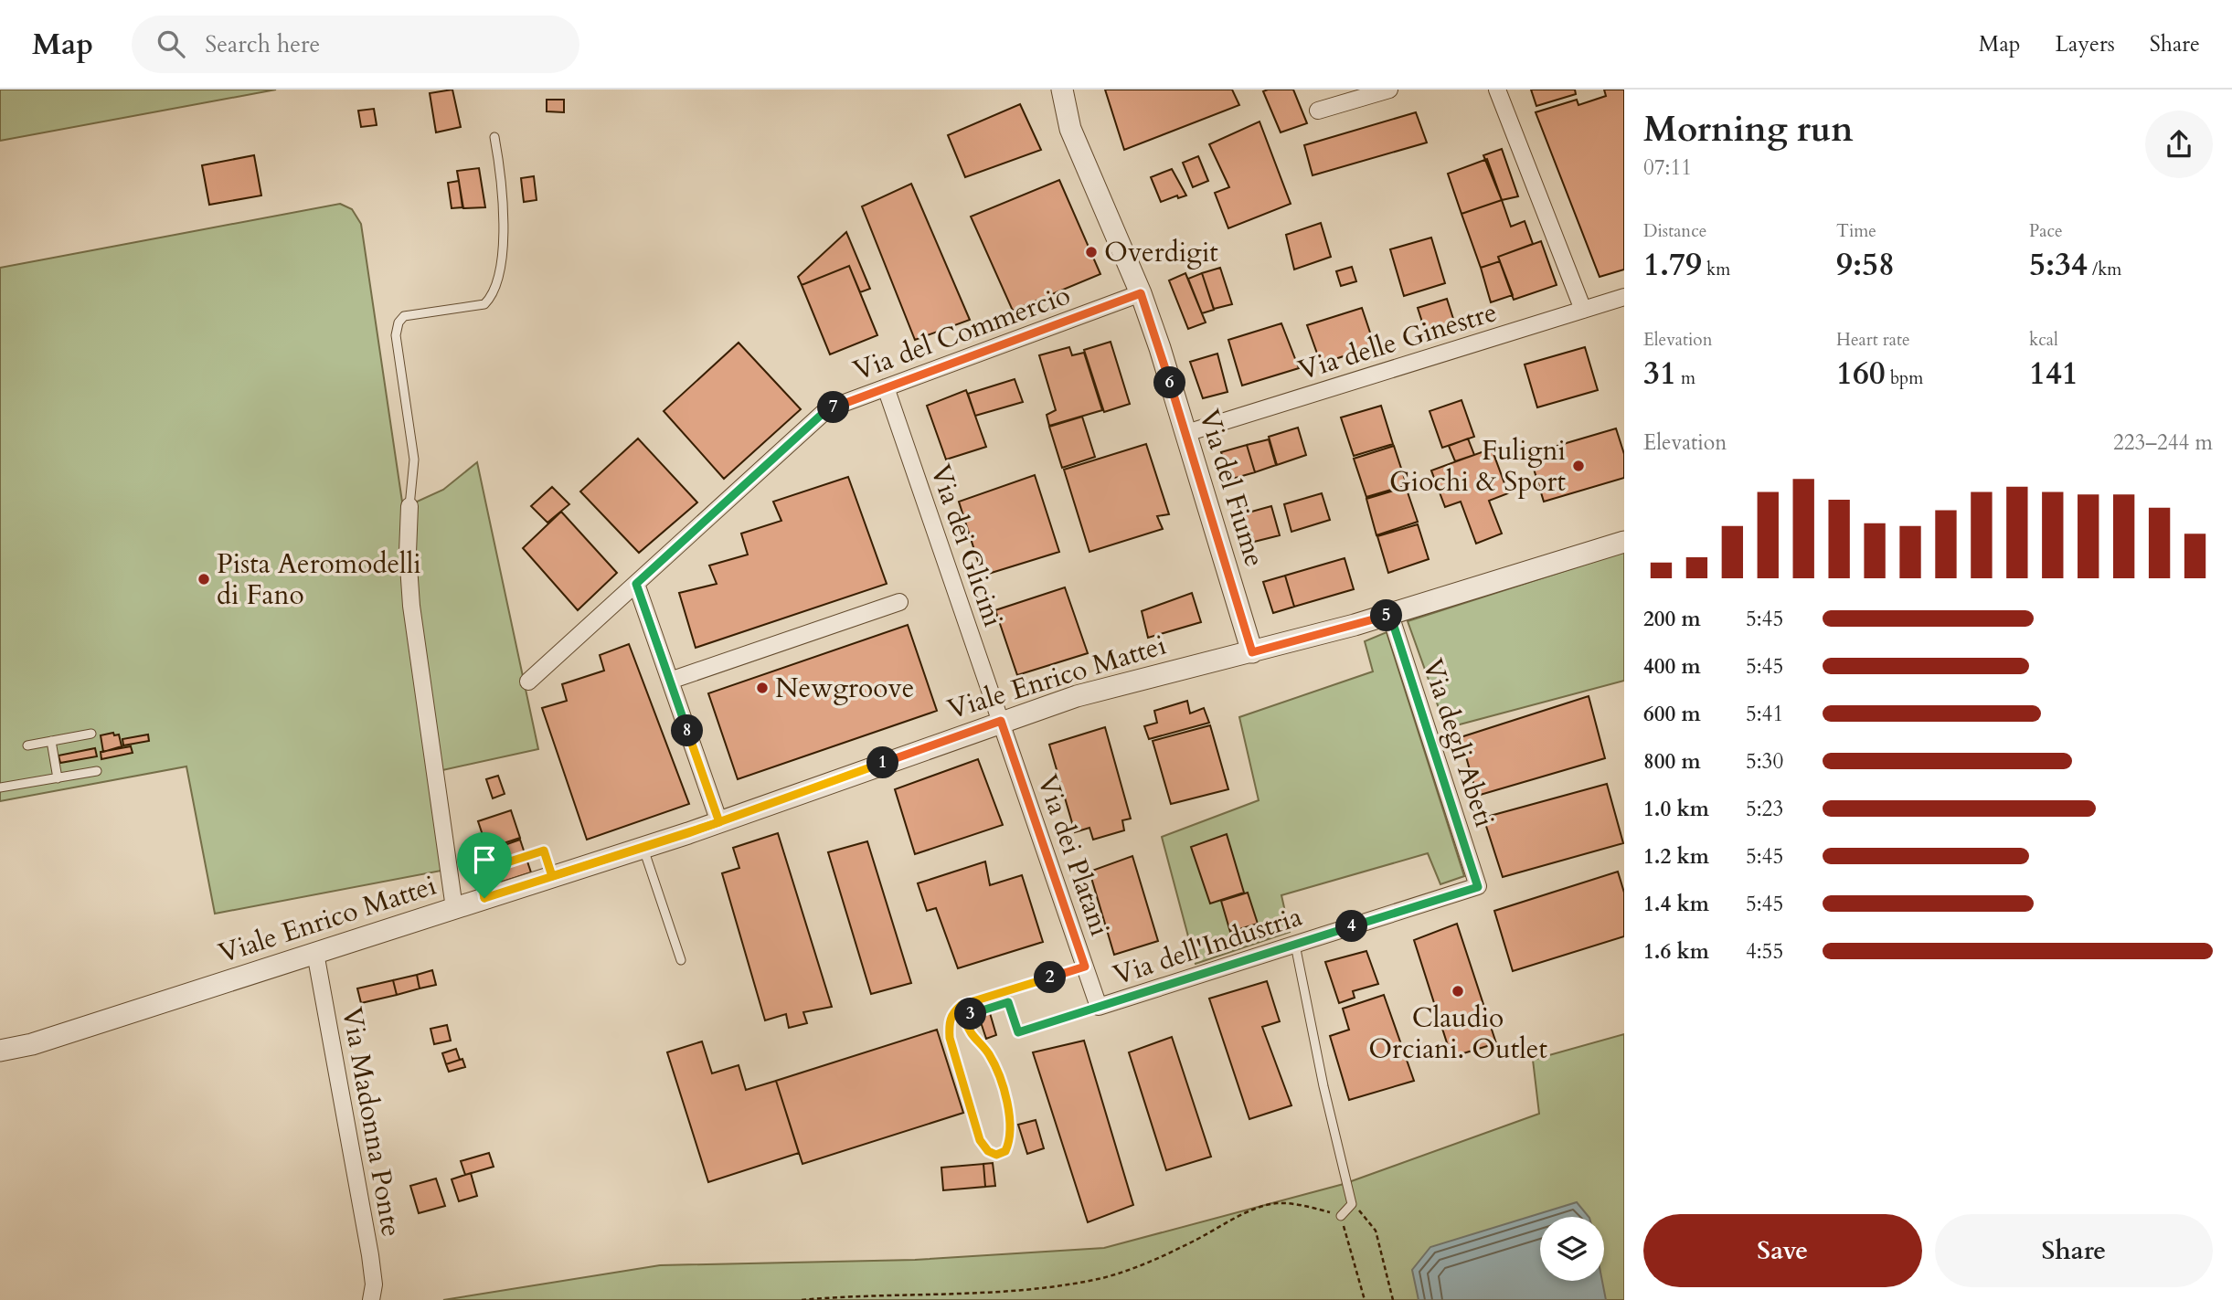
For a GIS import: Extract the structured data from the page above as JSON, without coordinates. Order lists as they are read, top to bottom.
{
  "streets": {
    "street": [
      "Via del Commercio",
      "Via delle Ginestre",
      "Via del Fiume",
      "Via dei Glicini",
      "Viale Enrico Mattei",
      "Via degli Abeti",
      "Via dei Platani",
      "Via dell'Industria",
      "Via Madonna Ponte"
    ]
  },
  "crossings": [
    ["Via del Commercio", "Via del Fiume"],
    ["Via del Commercio", "Via dei Glicini"],
    ["Via delle Ginestre", "Via del Fiume"],
    ["Via del Fiume", "Viale Enrico Mattei"],
    ["Via dei Glicini", "Viale Enrico Mattei"],
    ["Via dei Glicini", "Via dei Platani"],
    ["Viale Enrico Mattei", "Via degli Abeti"],
    ["Viale Enrico Mattei", "Via dei Platani"],
    ["Viale Enrico Mattei", "Via Madonna Ponte"],
    ["Via degli Abeti", "Via dell'Industria"],
    ["Via dei Platani", "Via dell'Industria"]
  ],
  "places": [
    "Overdigit",
    "Fuligni Giochi & Sport",
    "Pista Aeromodelli di Fano",
    "Newgroove",
    "Claudio Orciani. Outlet"
  ],
  "page": {
    "header": "Map",
    "search": "Search here",
    "nav": ["Map", "Layers", "Share"],
    "heading": ["Morning run", "07:11"],
    "stats": [
      ["Distance", "1.79 km"],
      ["Time", "9:58"],
      ["Pace", "5:34 /km"],
      ["Elevation", "31 m"],
      ["Heart rate", "160 bpm"],
      ["kcal", "141"]
    ],
    "pins": [
      "6",
      "7",
      "5",
      "8",
      "1",
      "4",
      "2",
      "3"
    ],
    "chart": ["Elevation", "223–244 m"],
    "list": [
      {
        "name": "200 m",
        "note": "5:45"
      },
      {
        "name": "400 m",
        "note": "5:45"
      },
      {
        "name": "600 m",
        "note": "5:41"
      },
      {
        "name": "800 m",
        "note": "5:30"
      },
      {
        "name": "1.0 km",
        "note": "5:23"
      },
      {
        "name": "1.2 km",
        "note": "5:45"
      },
      {
        "name": "1.4 km",
        "note": "5:45"
      },
      {
        "name": "1.6 km",
        "note": "4:55"
      }
    ],
    "buttons": ["Save", "Share"]
  }
}
